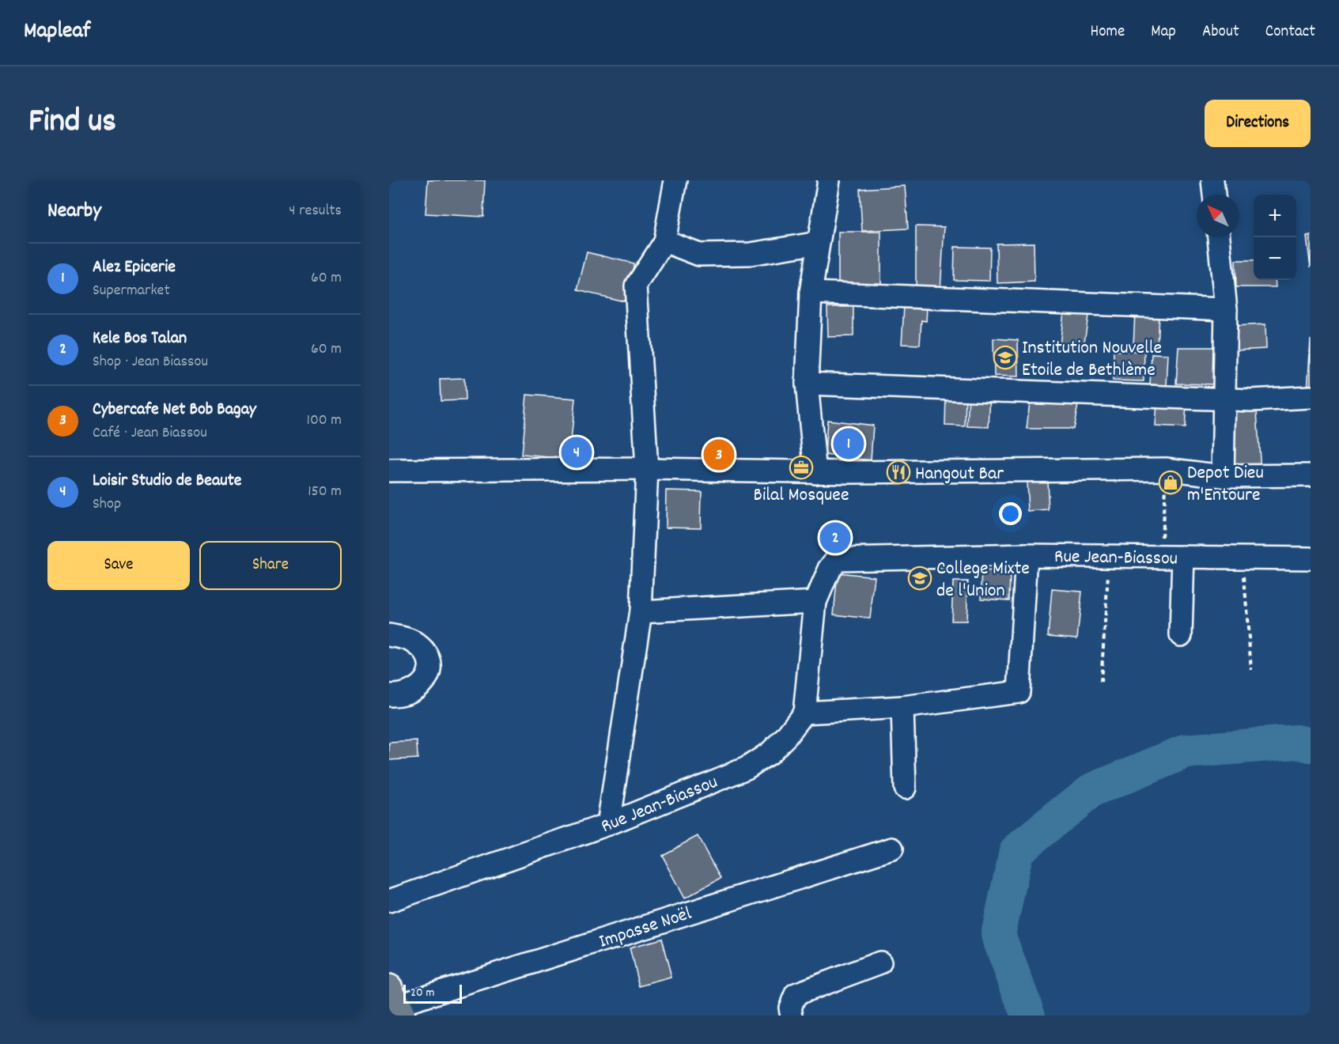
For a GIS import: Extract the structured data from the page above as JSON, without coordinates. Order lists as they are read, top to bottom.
{
  "streets": {
    "street": ["Rue Jean-Biassou", "Impasse Noël"]
  },
  "places": {
    "school or university": ["Institution Nouvelle Etoile de Bethlème", "College Mixte de l'Union"],
    "office": ["Bilal Mosquee"],
    "restaurant": ["Hangout Bar"],
    "shop": ["Depot Dieu m'Entoure"]
  },
  "scale_bar": "20 m",
  "north": "top left",
  "page": {
    "header": "Mapleaf",
    "nav": [
      "Home",
      "Map",
      "About",
      "Contact"
    ],
    "title": "Find us",
    "buttons": [
      "Directions",
      ["Save", "Share"]
    ],
    "heading": ["Nearby", "4 results"],
    "map_buttons": ["+", "−"],
    "list": [
      {
        "mark": "1",
        "name": "Alez Epicerie",
        "note": "Supermarket",
        "value": "60 m"
      },
      {
        "mark": "2",
        "name": "Kele Bos Talan",
        "note": "Shop · Jean Biassou",
        "value": "60 m"
      },
      {
        "mark": "3",
        "name": "Cybercafe Net Bob Bagay",
        "note": "Café · Jean Biassou",
        "value": "100 m"
      },
      {
        "mark": "4",
        "name": "Loisir Studio de Beaute",
        "note": "Shop",
        "value": "150 m"
      }
    ],
    "pins": [
      "1",
      "4",
      "3",
      "2"
    ],
    "scale": "20 m"
  }
}
